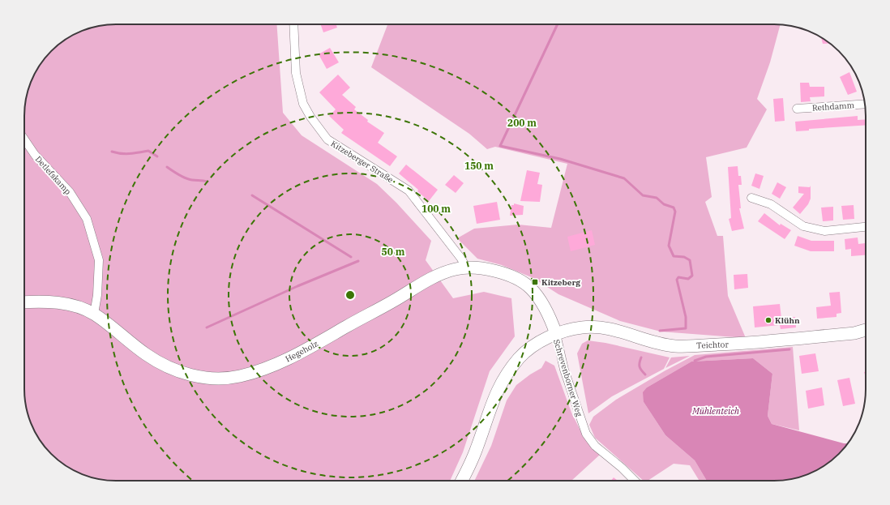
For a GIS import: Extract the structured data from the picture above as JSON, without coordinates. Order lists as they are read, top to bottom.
{
  "streets": {
    "street": [
      "Rethdamm",
      "Kitzeberger Straße",
      "Detlefskamp",
      "Teichtor",
      "Hegeholz",
      "Schrevenborner Weg"
    ]
  },
  "crossings": [
    ["Kitzeberger Straße", "Hegeholz"],
    ["Detlefskamp", "Hegeholz"],
    ["Teichtor", "Hegeholz"],
    ["Teichtor", "Schrevenborner Weg"],
    ["Hegeholz", "Schrevenborner Weg"]
  ],
  "water": ["Mühlenteich"],
  "places": {
    "transit": ["Kitzeberg"],
    "other": ["Klühn"]
  },
  "rings": [
    "200 m",
    "150 m",
    "100 m",
    "50 m"
  ]
}
